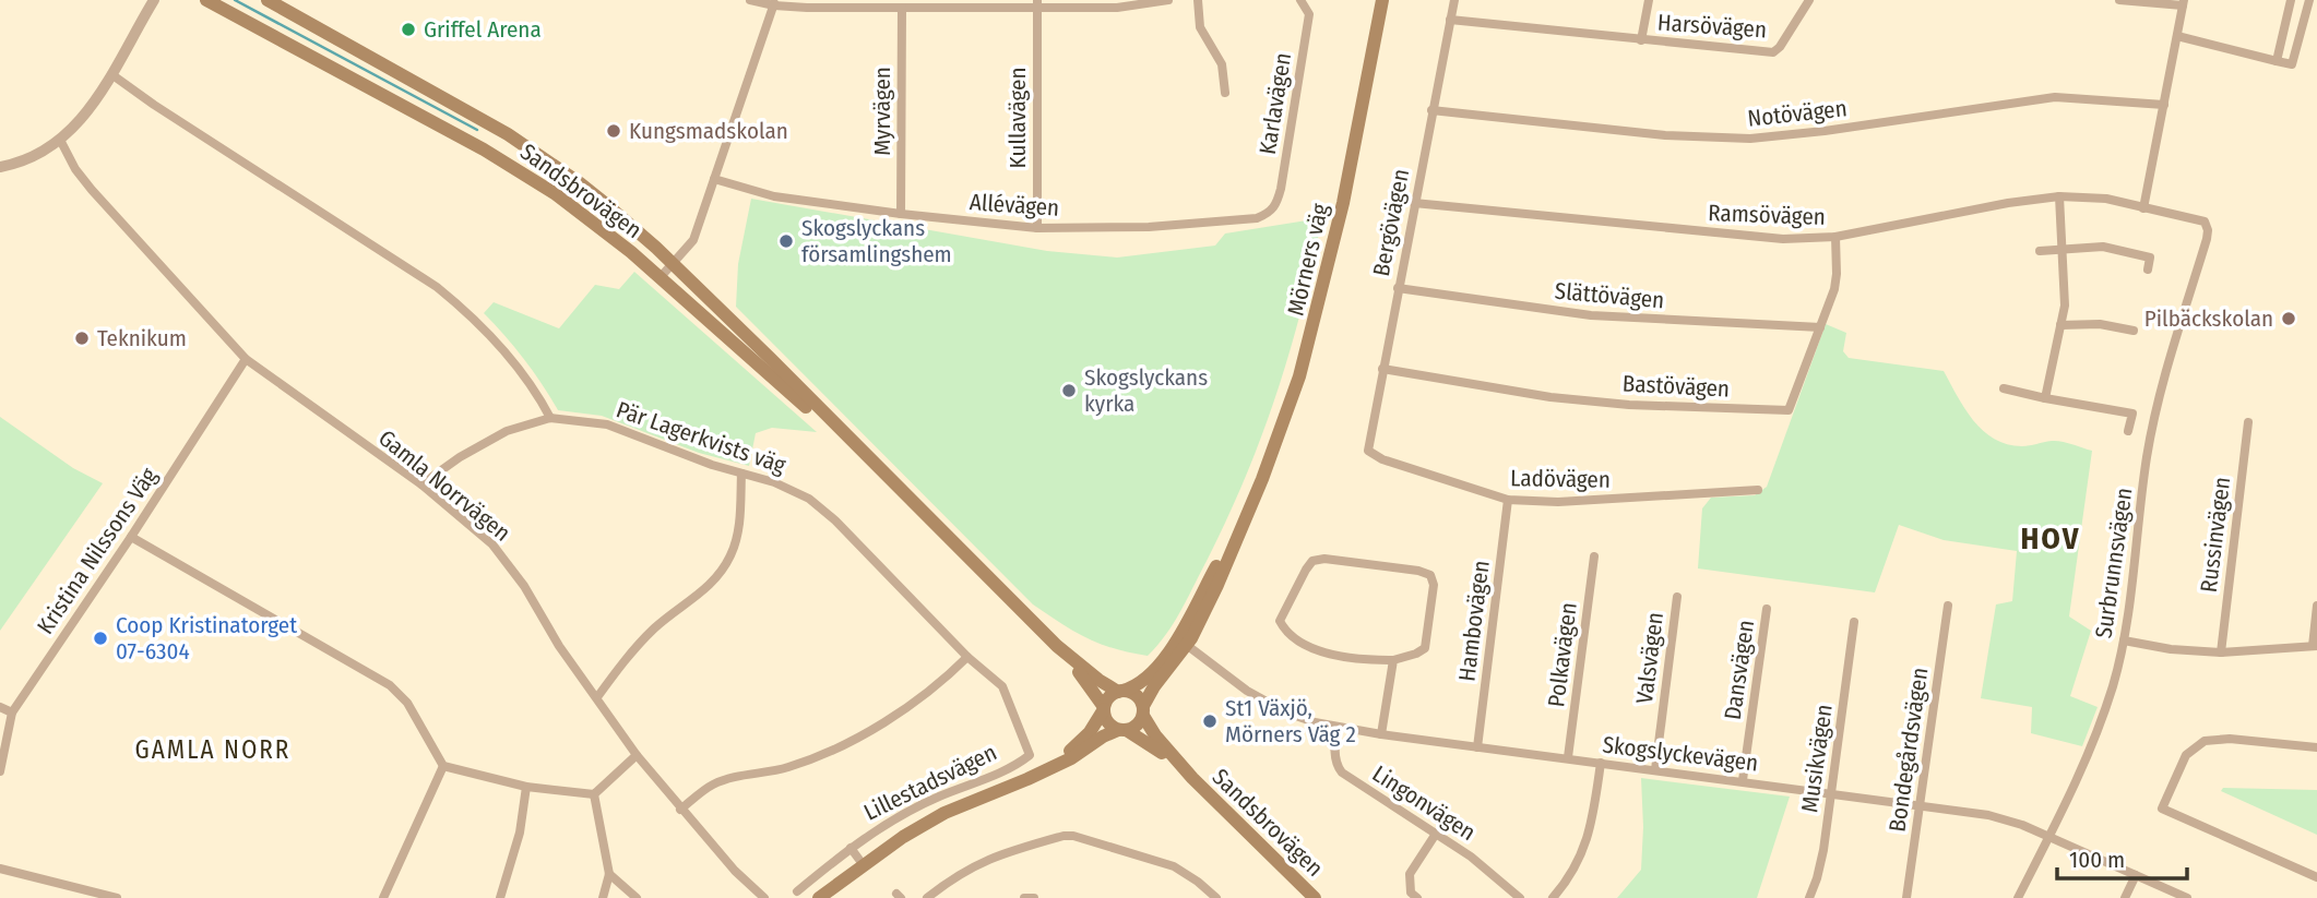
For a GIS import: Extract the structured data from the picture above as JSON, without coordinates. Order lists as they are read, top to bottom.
{
  "streets": {
    "main road": ["Sandsbrovägen", "Mörners väg", "Lillestadsvägen"],
    "street": [
      "Harsövägen",
      "Karlavägen",
      "Myrvägen",
      "Notövägen",
      "Kullavägen",
      "Allévägen",
      "Ramsövägen",
      "Bergövägen",
      "Slättövägen",
      "Bastövägen",
      "Pär Lagerkvists väg",
      "Ladövägen",
      "Gamla Norrvägen",
      "Russinvägen",
      "Kristina Nilssons Väg",
      "Surbrunnsvägen",
      "Hambovägen",
      "Polkavägen",
      "Valsvägen",
      "Dansvägen",
      "Bondegårdsvägen",
      "Skogslyckevägen",
      "Musikvägen",
      "Lingonvägen"
    ]
  },
  "crossings": [
    ["Harsövägen", "Bergövägen"],
    ["Karlavägen", "Allévägen"],
    ["Myrvägen", "Allévägen"],
    ["Notövägen", "Bergövägen"],
    ["Kullavägen", "Allévägen"],
    ["Sandsbrovägen", "Mörners väg"],
    ["Sandsbrovägen", "Lillestadsvägen"],
    ["Ramsövägen", "Bergövägen"],
    ["Ramsövägen", "Bastövägen"],
    ["Ramsövägen", "Surbrunnsvägen"],
    ["Bergövägen", "Slättövägen"],
    ["Bergövägen", "Bastövägen"],
    ["Bergövägen", "Ladövägen"],
    ["Mörners väg", "Skogslyckevägen"],
    ["Mörners väg", "Lillestadsvägen"],
    ["Slättövägen", "Bastövägen"],
    ["Pär Lagerkvists väg", "Lillestadsvägen"],
    ["Ladövägen", "Hambovägen"],
    ["Gamla Norrvägen", "Kristina Nilssons Väg"],
    ["Surbrunnsvägen", "Skogslyckevägen"],
    ["Hambovägen", "Skogslyckevägen"],
    ["Polkavägen", "Skogslyckevägen"],
    ["Valsvägen", "Skogslyckevägen"],
    ["Dansvägen", "Skogslyckevägen"],
    ["Bondegårdsvägen", "Skogslyckevägen"],
    ["Skogslyckevägen", "Musikvägen"],
    ["Skogslyckevägen", "Lingonvägen"]
  ],
  "districts": ["HOV", "GAMLA NORR"],
  "places": [
    "Griffel Arena",
    "Kungsmadskolan",
    "Skogslyckans församlingshem",
    "Pilbäckskolan",
    "Teknikum",
    "Skogslyckans kyrka",
    "Coop Kristinatorget 07-6304",
    "St1 Växjö, Mörners Väg 2"
  ],
  "scale_bar": "100 m"
}
